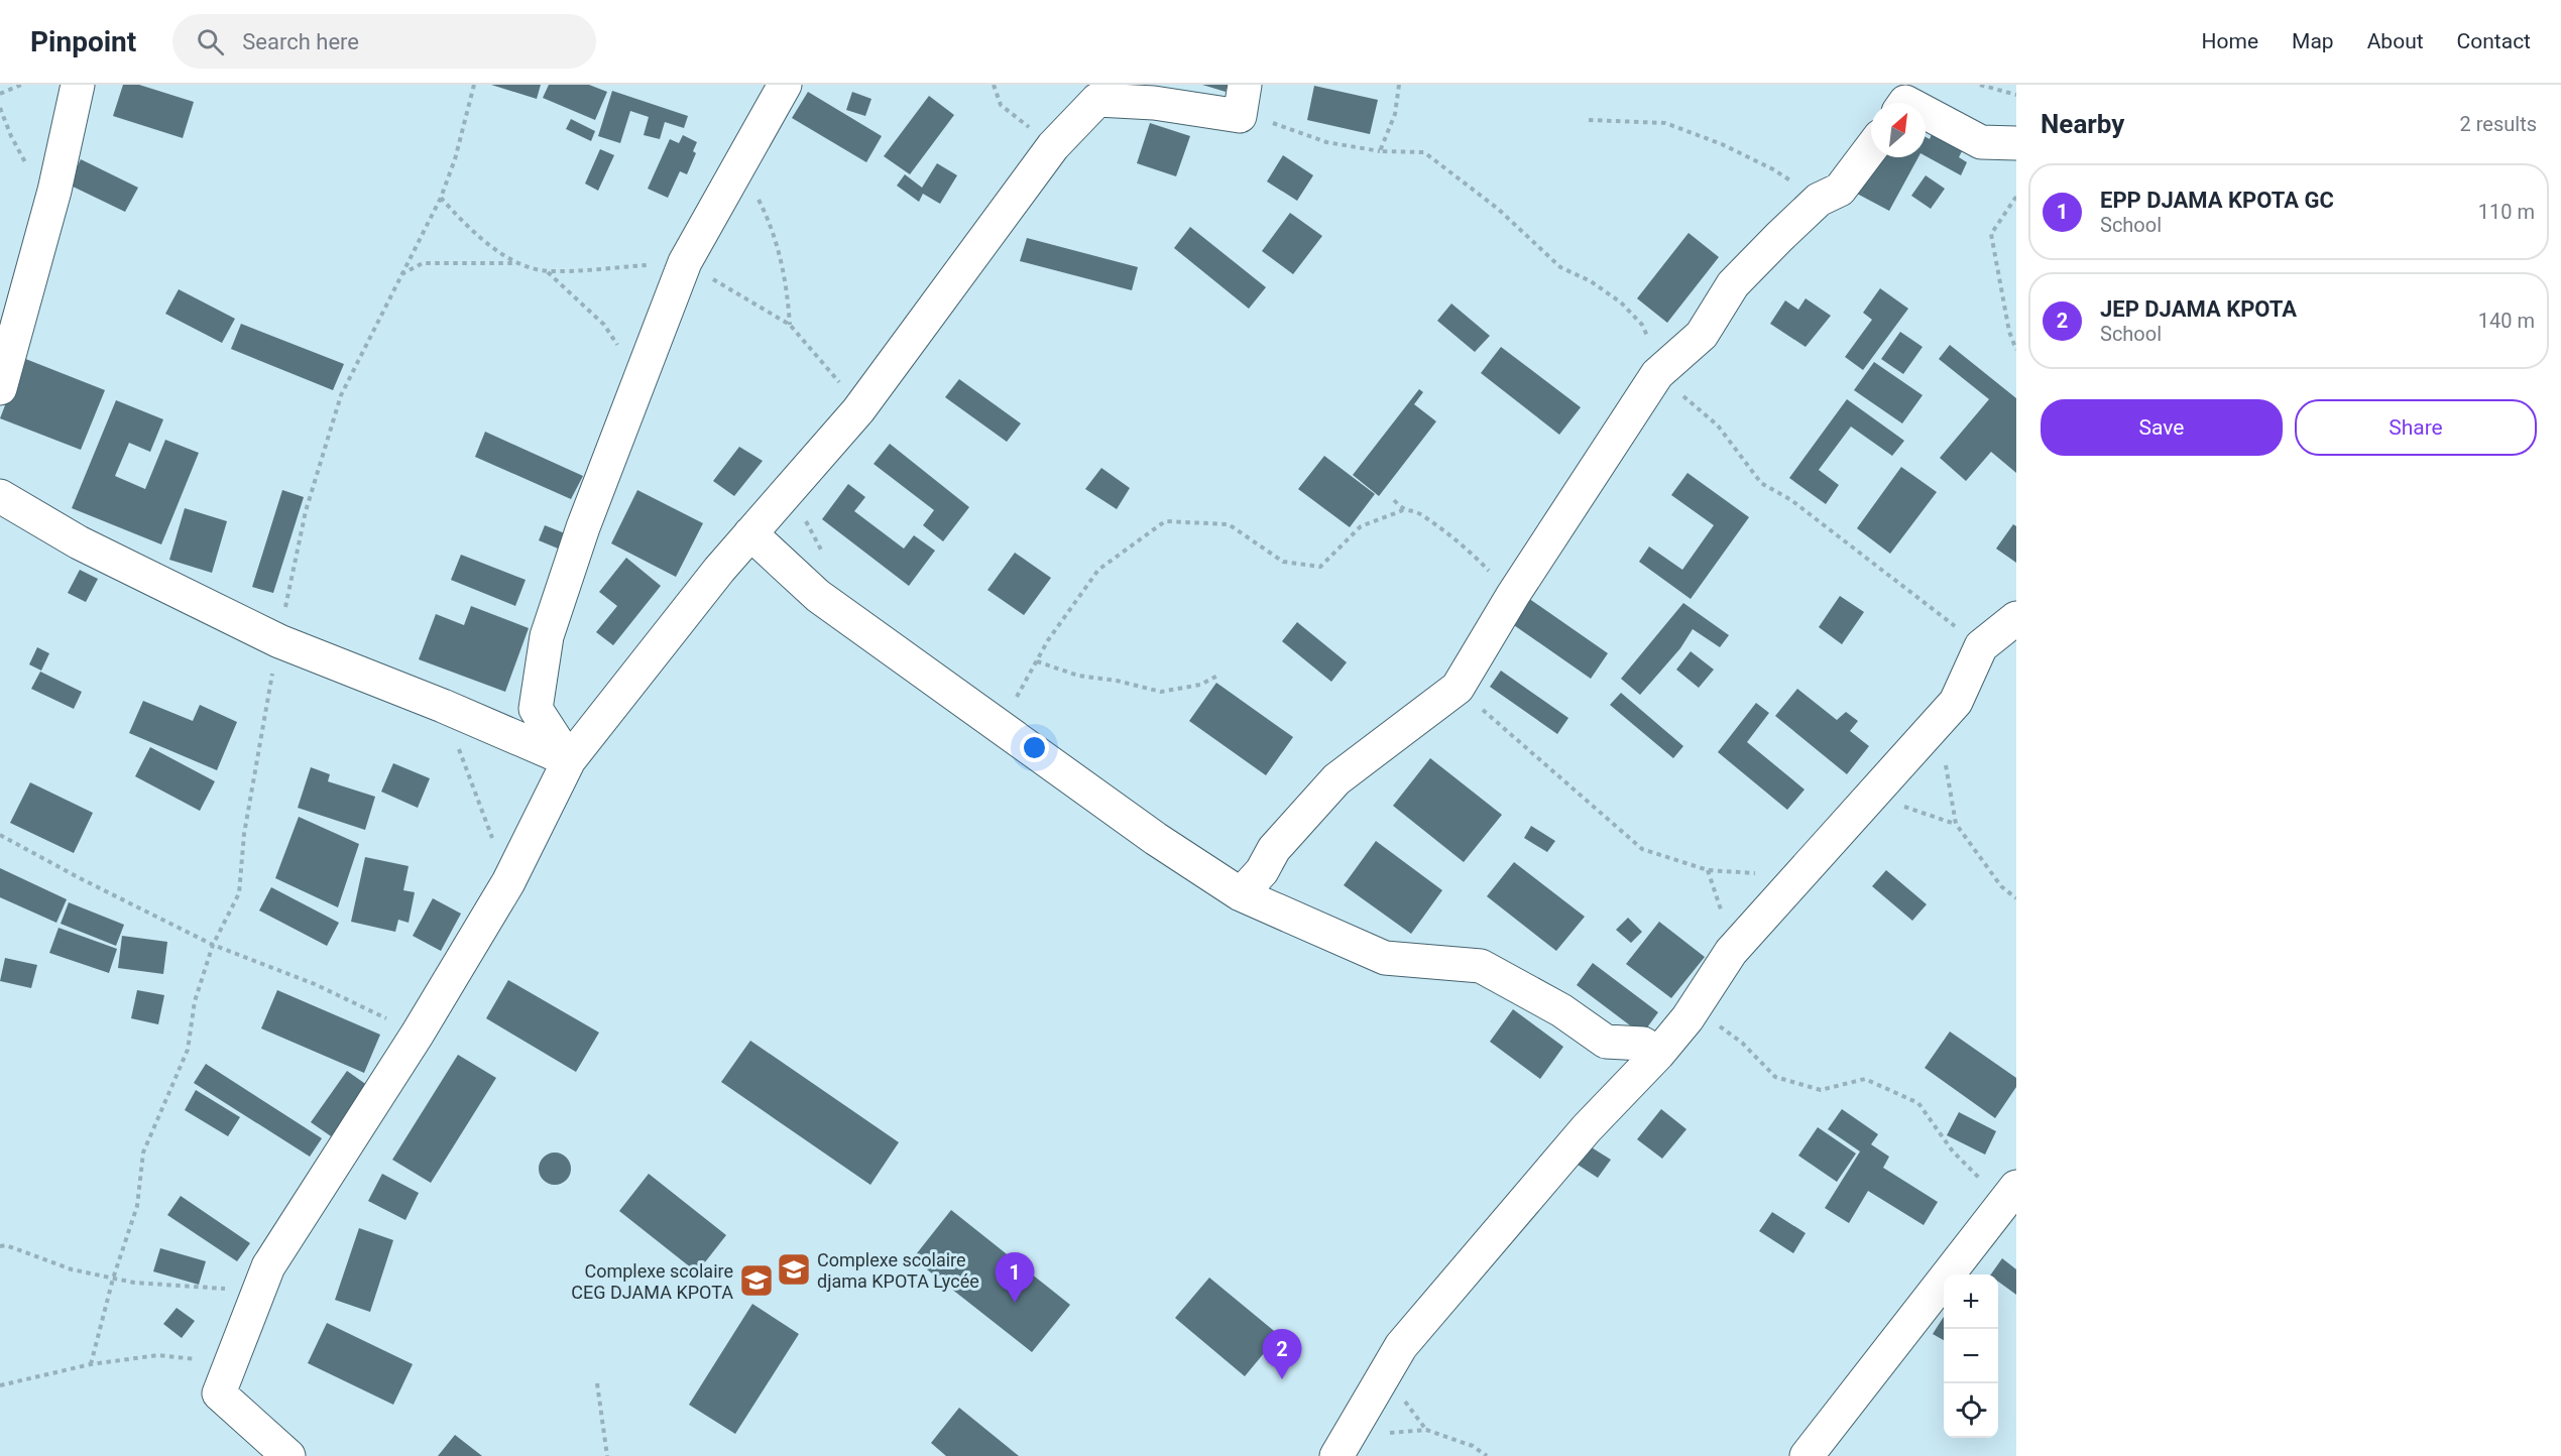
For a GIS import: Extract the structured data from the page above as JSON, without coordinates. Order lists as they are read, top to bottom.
{
  "places": {
    "school or university": ["Complexe scolaire djama KPOTA Lycée", "Complexe scolaire CEG DJAMA KPOTA"]
  },
  "north": "top right",
  "page": {
    "header": "Pinpoint",
    "search": "Search here",
    "nav": [
      "Home",
      "Map",
      "About",
      "Contact"
    ],
    "heading": ["Nearby", "2 results"],
    "list": [
      {
        "mark": "1",
        "name": "EPP DJAMA KPOTA GC",
        "note": "School",
        "value": "110 m"
      },
      {
        "mark": "2",
        "name": "JEP DJAMA KPOTA",
        "note": "School",
        "value": "140 m"
      }
    ],
    "buttons": ["Save", "Share"],
    "pins": ["1", "2"],
    "map_buttons": ["+", "−"]
  }
}
